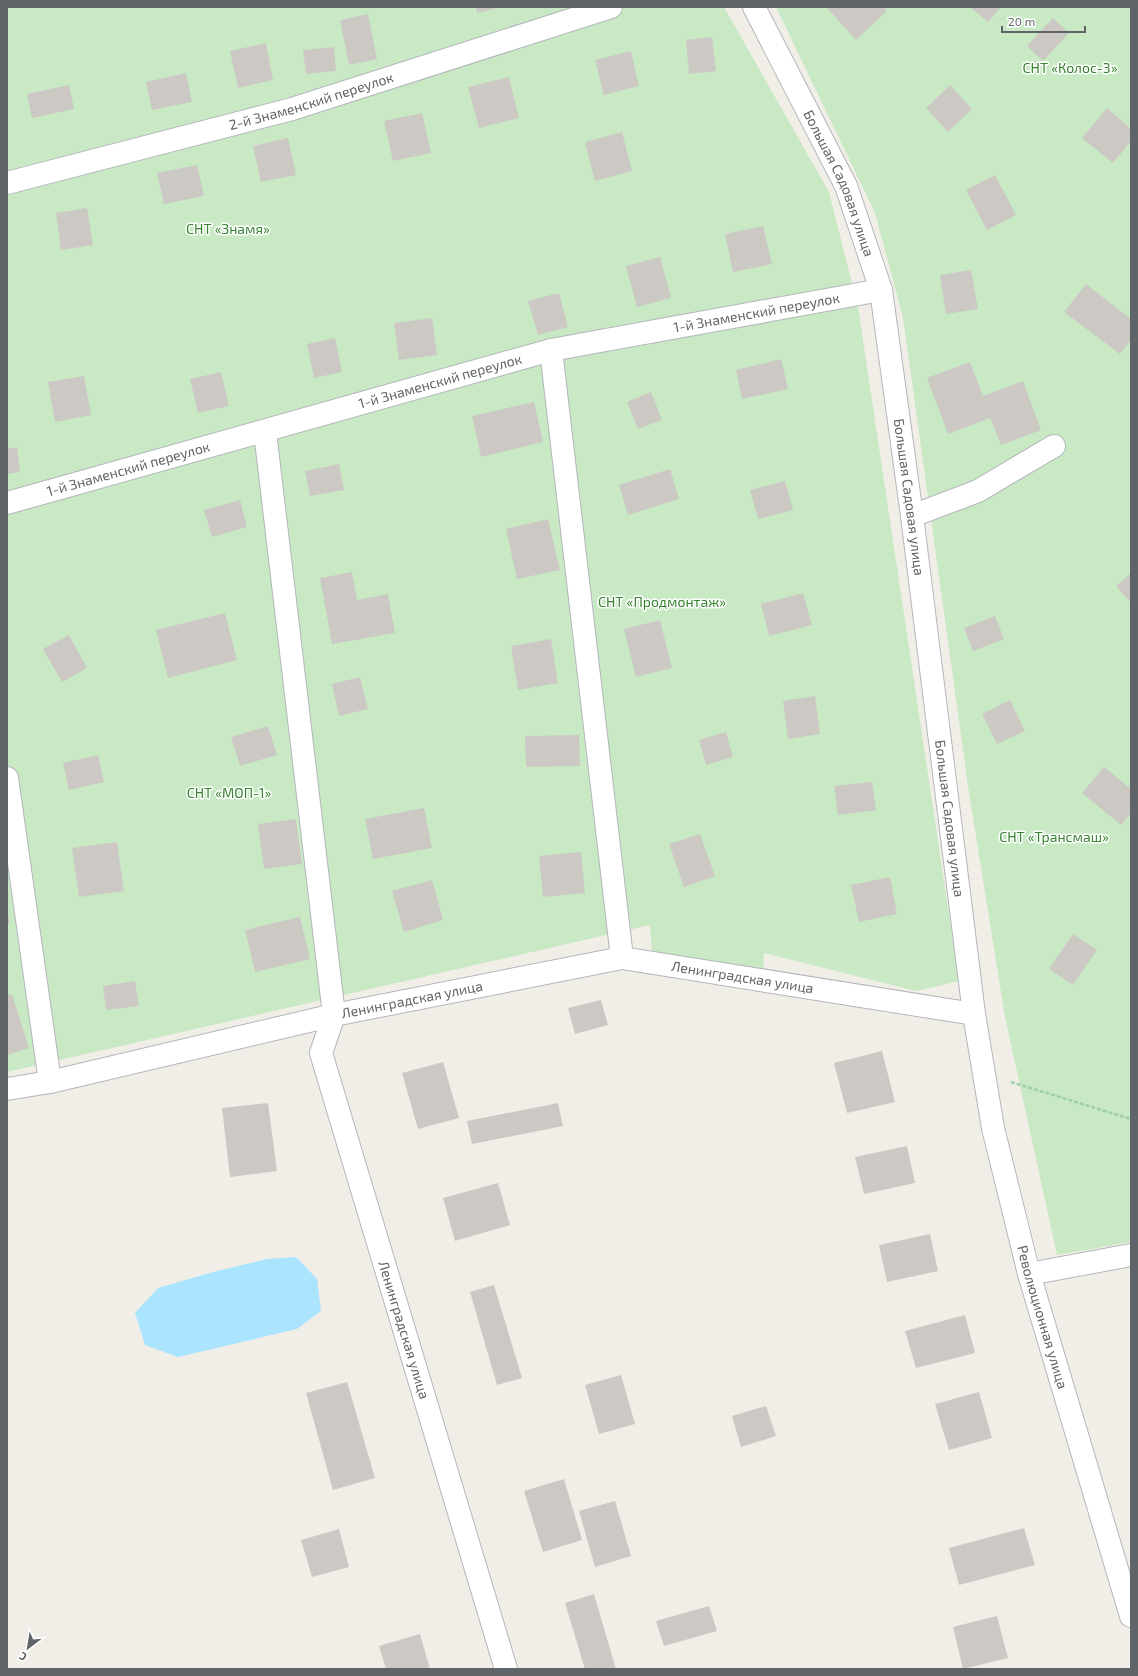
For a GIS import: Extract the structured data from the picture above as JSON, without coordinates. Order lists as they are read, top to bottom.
{
  "streets": {
    "street": [
      "2-й Знаменский переулок",
      "Большая Садовая улица",
      "1-й Знаменский переулок",
      "Ленинградская улица",
      "Революционная улица"
    ]
  },
  "crossings": [
    ["Большая Садовая улица", "1-й Знаменский переулок"],
    ["Большая Садовая улица", "Ленинградская улица"],
    ["Большая Садовая улица", "Революционная улица"],
    ["Ленинградская улица", "Революционная улица"]
  ],
  "parks": [
    "СНТ «Колос-3»",
    "СНТ «Знамя»",
    "СНТ «Продмонтаж»",
    "СНТ «МОП-1»",
    "СНТ «Трансмаш»"
  ],
  "scale_bar": "20 m",
  "north": "bottom left"
}
